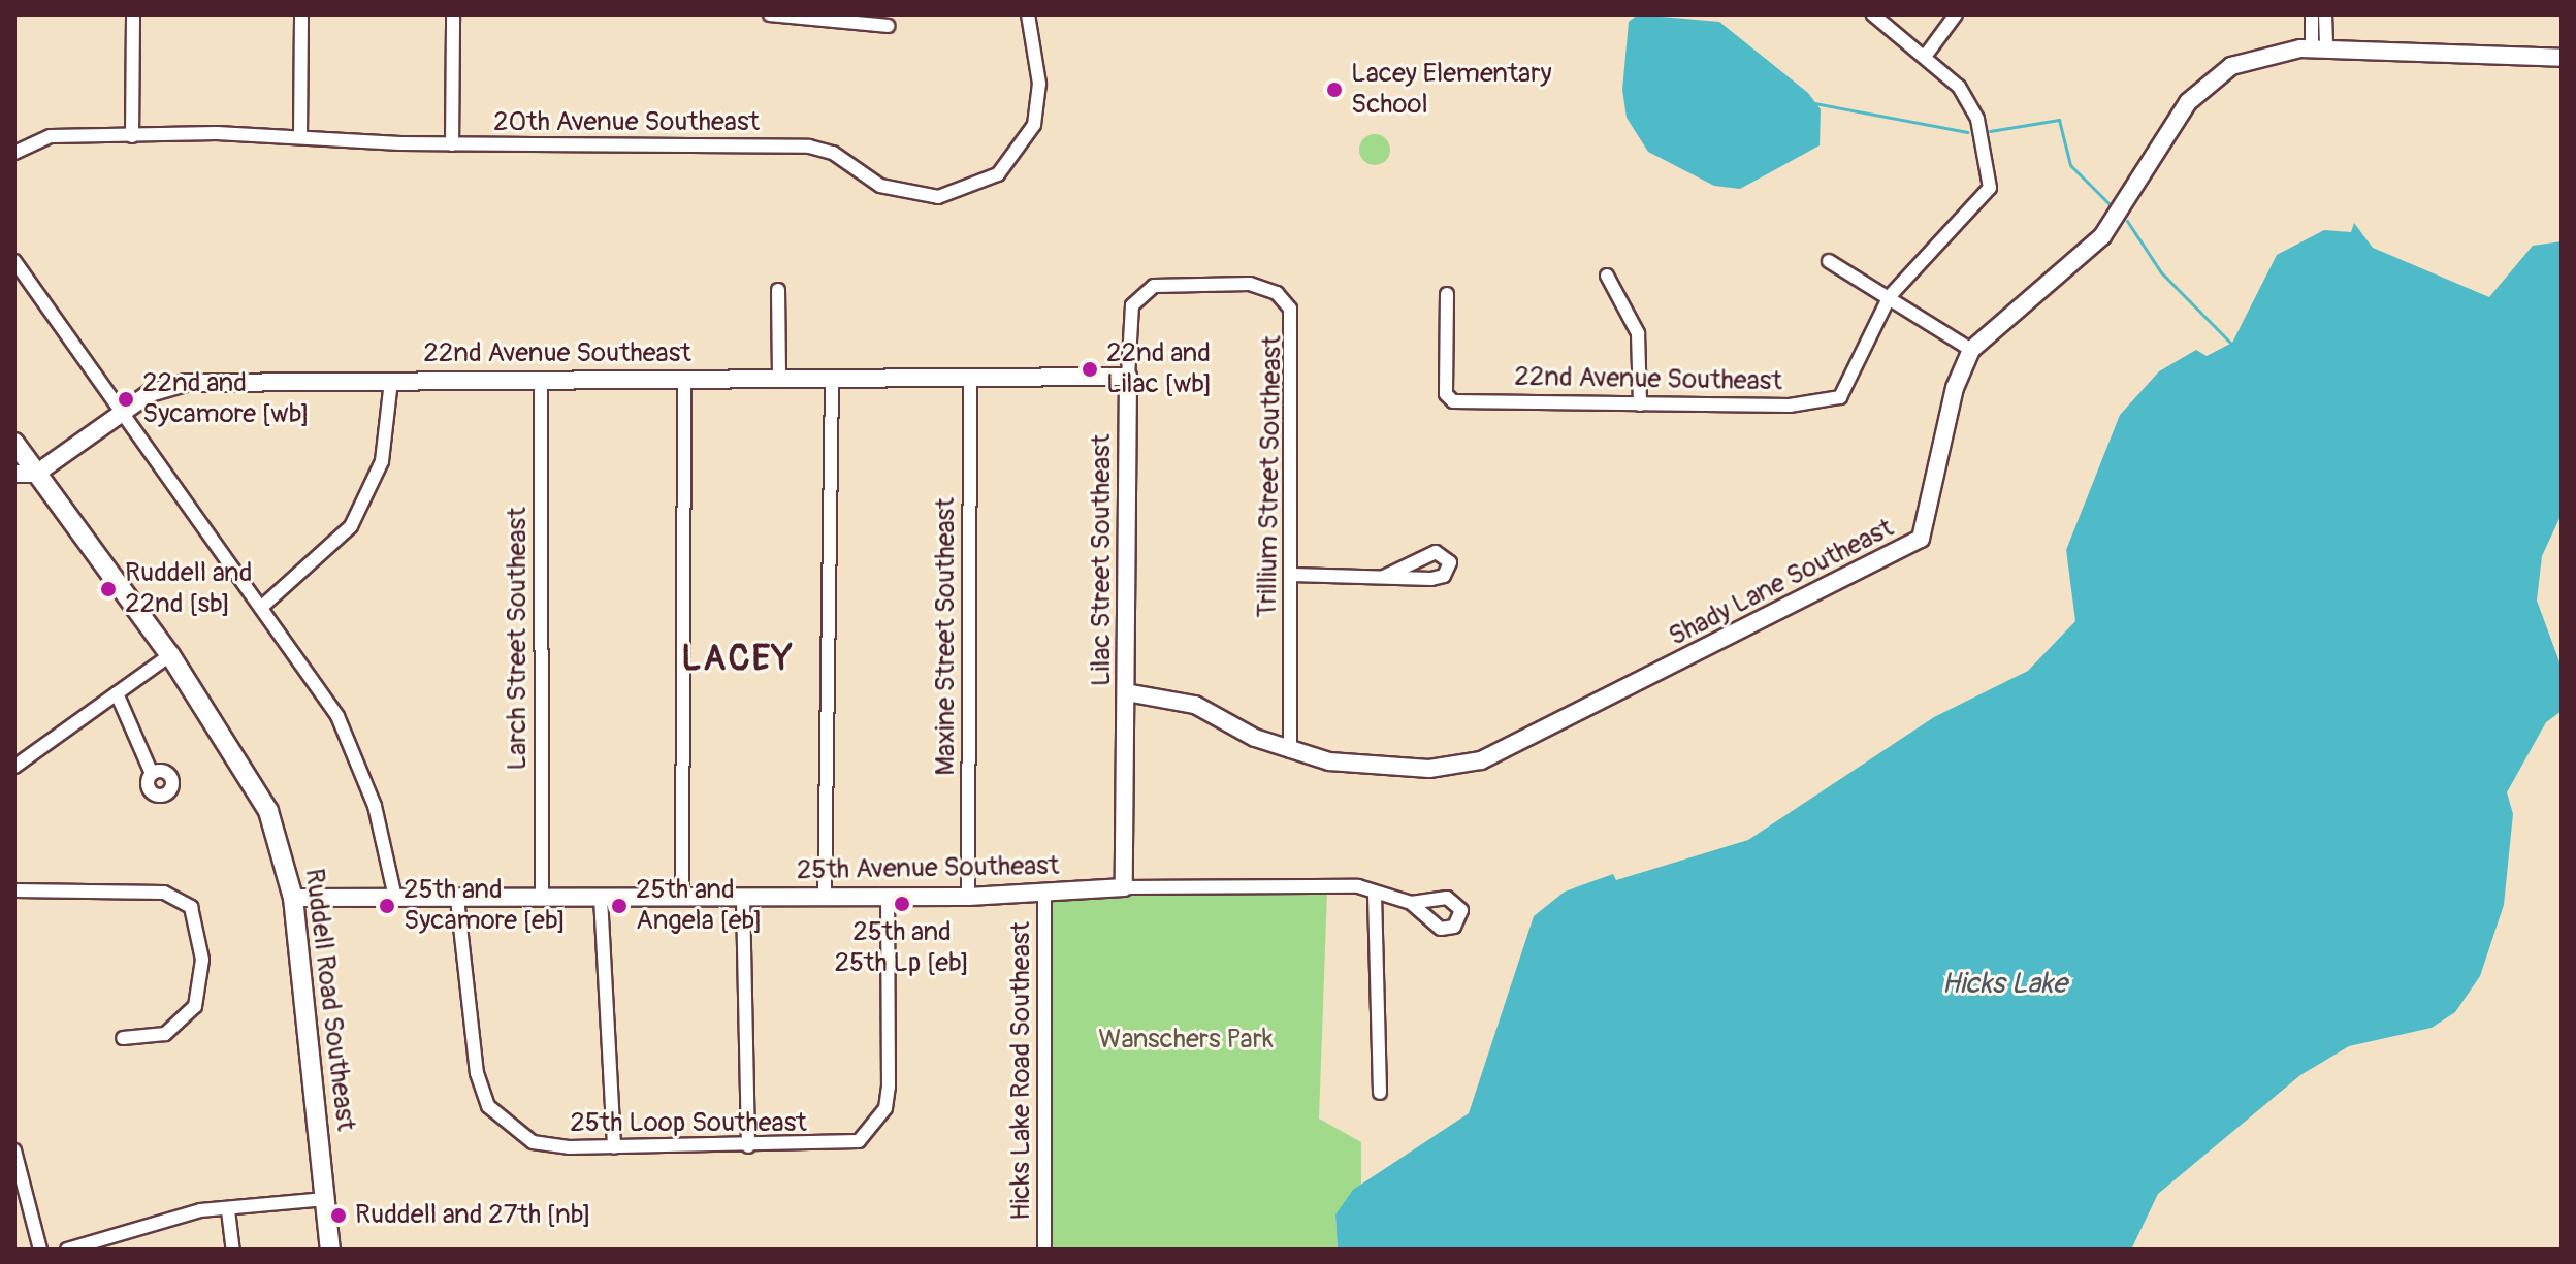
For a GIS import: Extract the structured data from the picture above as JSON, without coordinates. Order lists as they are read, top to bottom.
{
  "streets": {
    "main road": ["Ruddell Road Southeast"],
    "street": [
      "20th Avenue Southeast",
      "22nd Avenue Southeast",
      "Trillium Street Southeast",
      "Lilac Street Southeast",
      "Shady Lane Southeast",
      "Maxine Street Southeast",
      "Larch Street Southeast",
      "25th Avenue Southeast",
      "Hicks Lake Road Southeast",
      "25th Loop Southeast"
    ]
  },
  "crossings": [
    ["22nd Avenue Southeast", "Lilac Street Southeast"],
    ["22nd Avenue Southeast", "Maxine Street Southeast"],
    ["22nd Avenue Southeast", "Larch Street Southeast"],
    ["22nd Avenue Southeast", "Ruddell Road Southeast"],
    ["Trillium Street Southeast", "Lilac Street Southeast"],
    ["Trillium Street Southeast", "Shady Lane Southeast"],
    ["Lilac Street Southeast", "Shady Lane Southeast"],
    ["Lilac Street Southeast", "25th Avenue Southeast"],
    ["Maxine Street Southeast", "25th Avenue Southeast"],
    ["Larch Street Southeast", "25th Avenue Southeast"],
    ["25th Avenue Southeast", "Ruddell Road Southeast"],
    ["25th Avenue Southeast", "Hicks Lake Road Southeast"],
    ["25th Avenue Southeast", "25th Loop Southeast"]
  ],
  "districts": ["LACEY"],
  "water": ["Hicks Lake"],
  "parks": ["Wanschers Park"],
  "places": [
    "Lacey Elementary School",
    "22nd and Lilac [wb]",
    "22nd and Sycamore [wb]",
    "Ruddell and 22nd [sb]",
    "25th and 25th Lp [eb]",
    "25th and Sycamore [eb]",
    "25th and Angela [eb]",
    "Ruddell and 27th [nb]"
  ]
}
